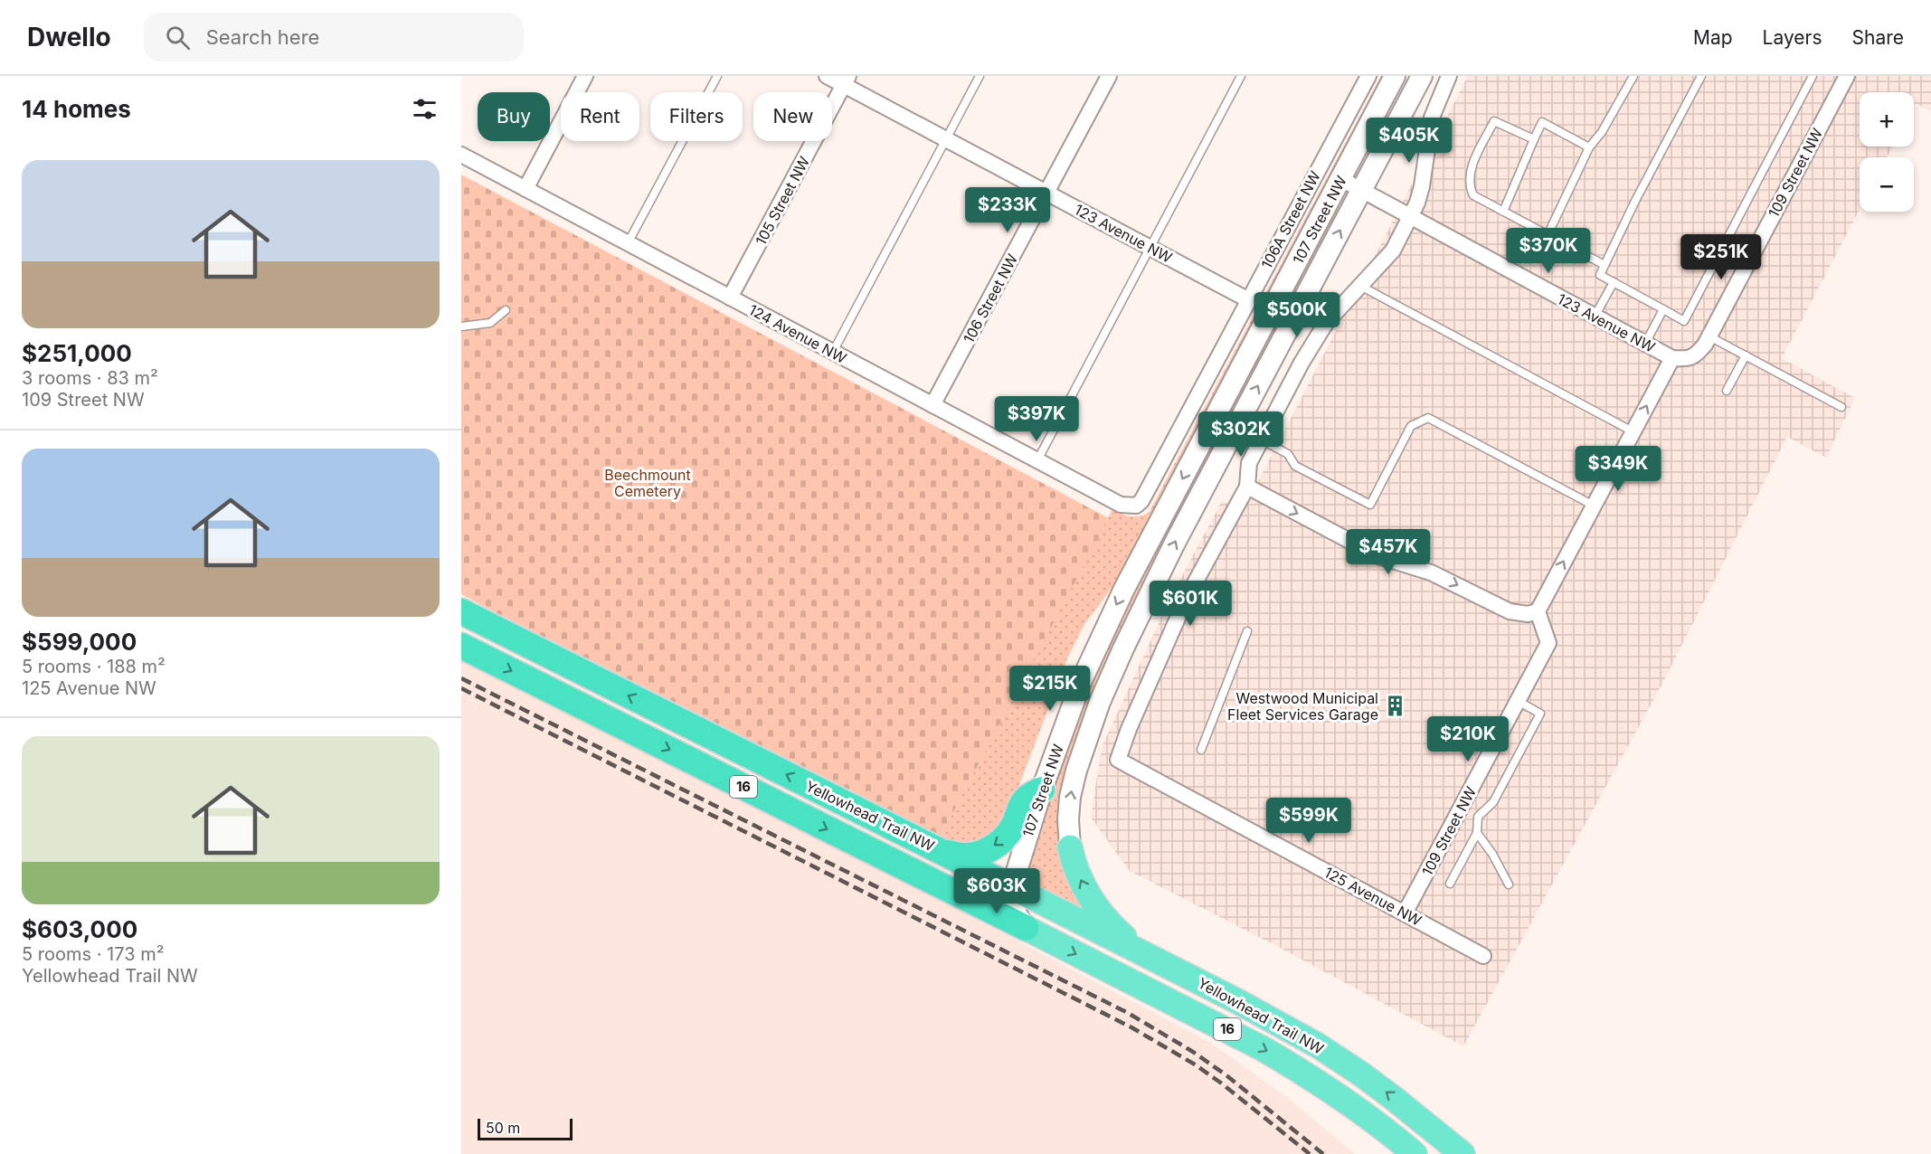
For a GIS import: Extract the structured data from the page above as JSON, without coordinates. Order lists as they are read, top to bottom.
{
  "streets": {
    "highway": ["16", "Yellowhead Trail NW"],
    "main road": ["107 Street NW"],
    "street": [
      "109 Street NW",
      "105 Street NW",
      "106A Street NW",
      "123 Avenue NW",
      "106 Street NW",
      "124 Avenue NW",
      "125 Avenue NW"
    ]
  },
  "crossings": [
    ["109 Street NW", "123 Avenue NW"],
    ["109 Street NW", "125 Avenue NW"],
    ["105 Street NW", "123 Avenue NW"],
    ["105 Street NW", "124 Avenue NW"],
    ["106A Street NW", "123 Avenue NW"],
    ["106A Street NW", "124 Avenue NW"],
    ["107 Street NW", "123 Avenue NW"],
    ["107 Street NW", "Yellowhead Trail NW"],
    ["123 Avenue NW", "106 Street NW"],
    ["106 Street NW", "124 Avenue NW"]
  ],
  "parks": ["Beechmount Cemetery"],
  "places": {
    "building": ["Westwood Municipal Fleet Services Garage"]
  },
  "scale_bar": "50 m",
  "page": {
    "header": "Dwello",
    "search": "Search here",
    "nav": ["Map", "Layers", "Share"],
    "heading": "14 homes",
    "map_buttons": ["+", "−"],
    "chip": [
      "Buy",
      "Rent",
      "Filters",
      "New"
    ],
    "price": [
      "$405K",
      "$233K",
      "$370K",
      "$251K",
      "$500K",
      "$397K",
      "$302K",
      "$349K",
      "$457K",
      "$601K",
      "$215K",
      "$210K",
      "$599K",
      "$603K"
    ],
    "list": [
      {
        "name": "$251,000",
        "note": "3 rooms · 83 m² · 109 Street NW"
      },
      {
        "name": "$599,000",
        "note": "5 rooms · 188 m² · 125 Avenue NW"
      },
      {
        "name": "$603,000",
        "note": "5 rooms · 173 m² · Yellowhead Trail NW"
      }
    ],
    "scale": "50 m"
  }
}
